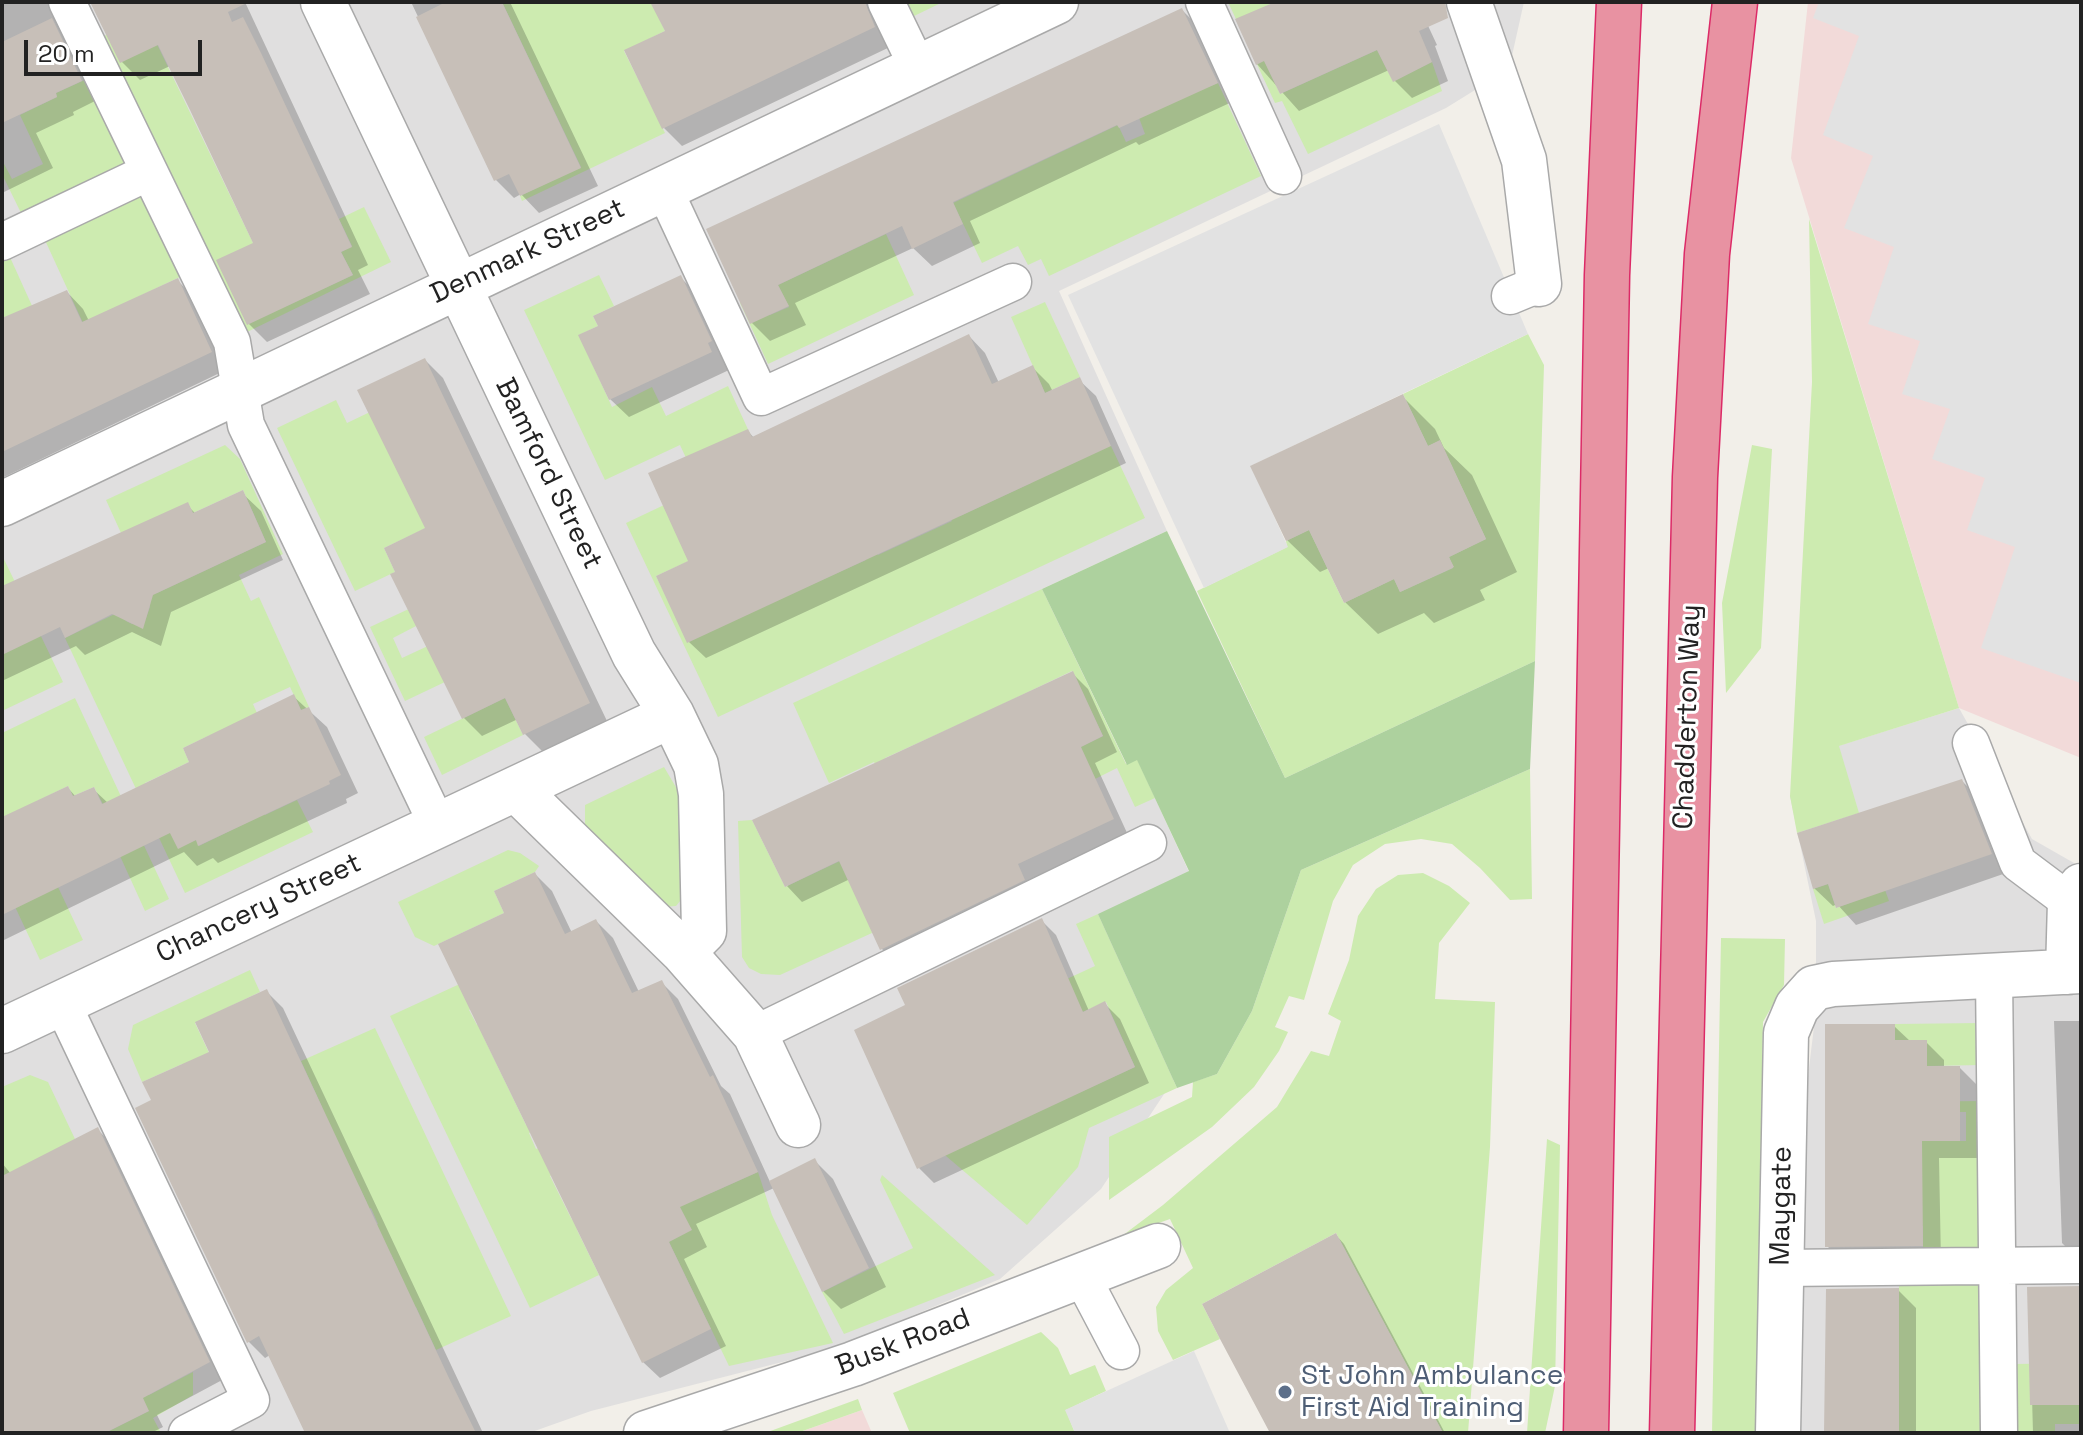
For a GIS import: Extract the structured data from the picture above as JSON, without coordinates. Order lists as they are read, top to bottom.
{
  "streets": {
    "highway": ["Chadderton Way"],
    "street": [
      "Denmark Street",
      "Bamford Street",
      "Chancery Street",
      "Maygate",
      "Busk Road"
    ]
  },
  "crossings": [
    ["Denmark Street", "Bamford Street"],
    ["Bamford Street", "Chancery Street"]
  ],
  "places": ["St John Ambulance First Aid Training"],
  "scale_bar": "20 m"
}
